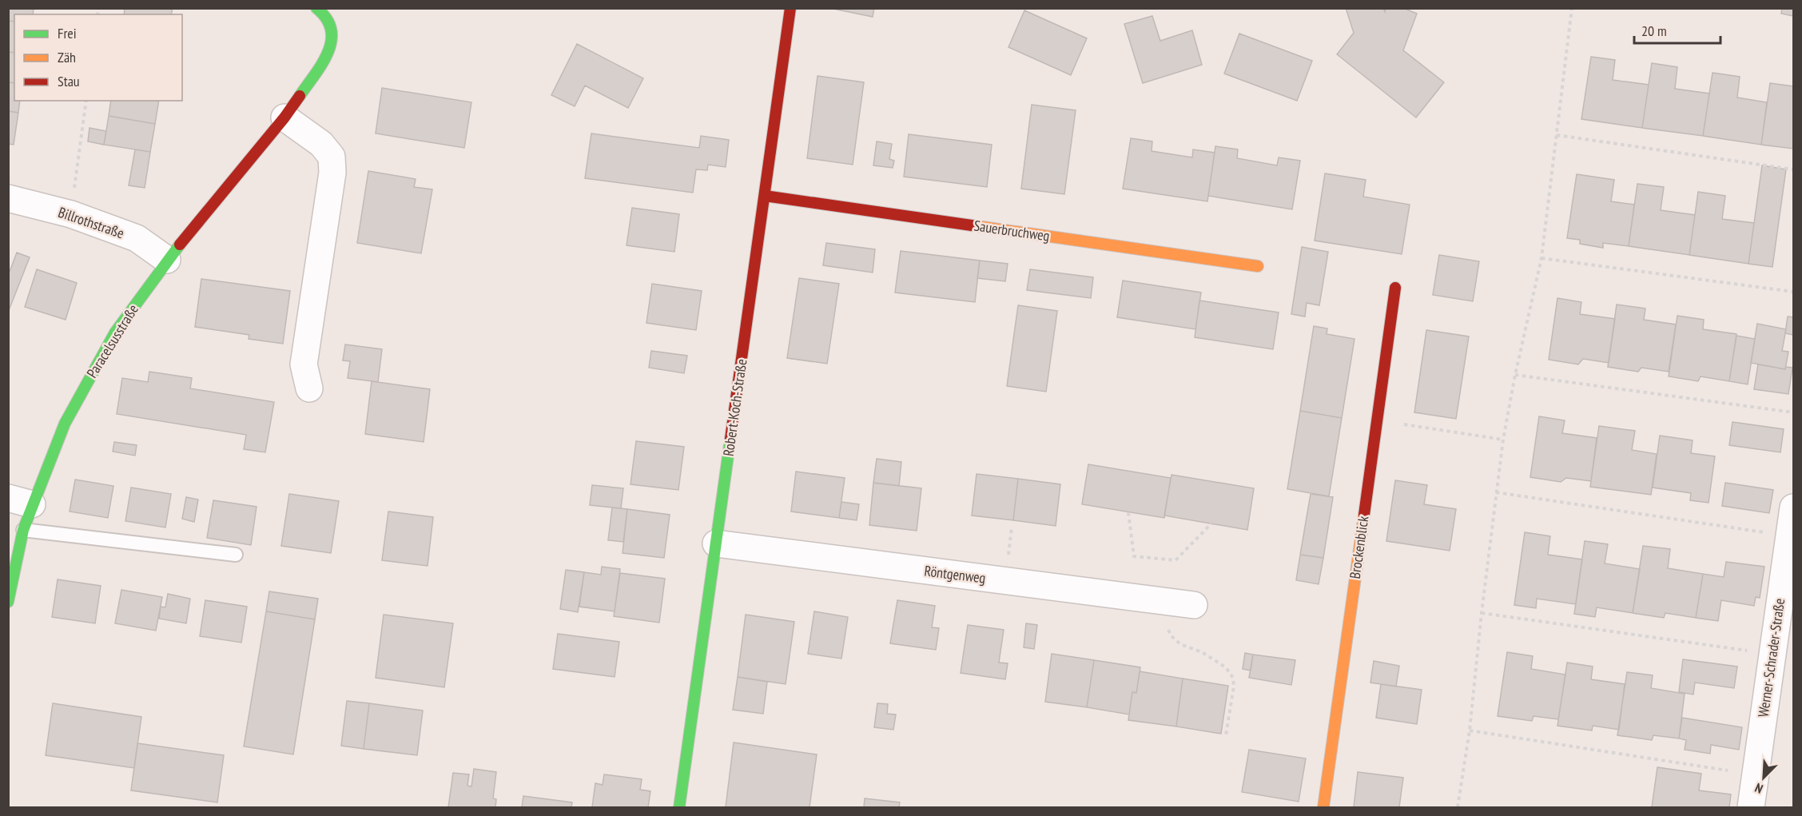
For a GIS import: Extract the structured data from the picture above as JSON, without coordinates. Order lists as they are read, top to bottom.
{
  "streets": {
    "street": [
      "Billrothstraße",
      "Sauerbruchweg",
      "Paracelsusstraße",
      "Robert-Koch-Straße",
      "Brockenblick",
      "Röntgenweg",
      "Werner-Schrader-Straße"
    ]
  },
  "crossings": [
    ["Billrothstraße", "Paracelsusstraße"],
    ["Sauerbruchweg", "Robert-Koch-Straße"],
    ["Robert-Koch-Straße", "Röntgenweg"]
  ],
  "legend": ["Frei", "Zäh", "Stau"],
  "scale_bar": "20 m",
  "north": "bottom left"
}
